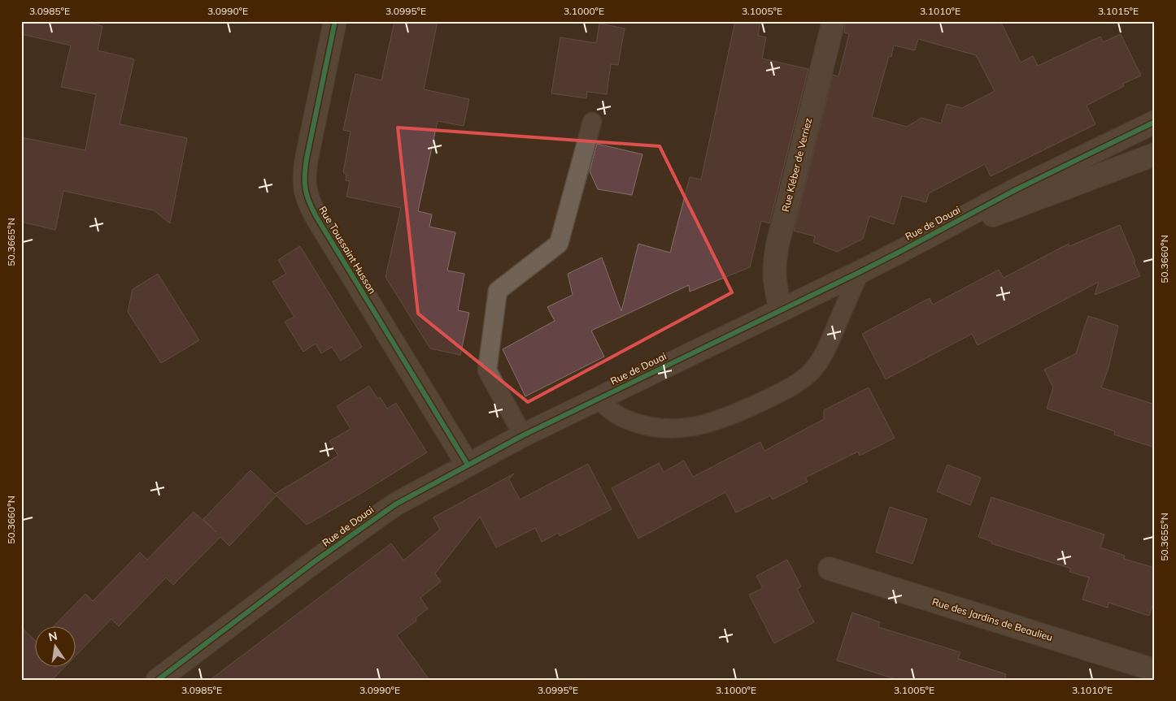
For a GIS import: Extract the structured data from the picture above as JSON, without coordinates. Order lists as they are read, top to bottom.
{
  "streets": {
    "street": [
      "Rue Kléber de Verriez",
      "Rue de Douai",
      "Rue Toussaint Husson",
      "Rue des Jardins de Beaulieu"
    ]
  },
  "crossings": [
    ["Rue Kléber de Verriez", "Rue de Douai"],
    ["Rue de Douai", "Rue Toussaint Husson"]
  ],
  "north": "top",
  "coordinates": [
    "3.0985°E",
    "3.0990°E",
    "3.0995°E",
    "3.1000°E",
    "3.1005°E",
    "3.1010°E",
    "3.1015°E",
    "50.3665°N",
    "50.3660°N",
    "50.3655°N"
  ]
}
